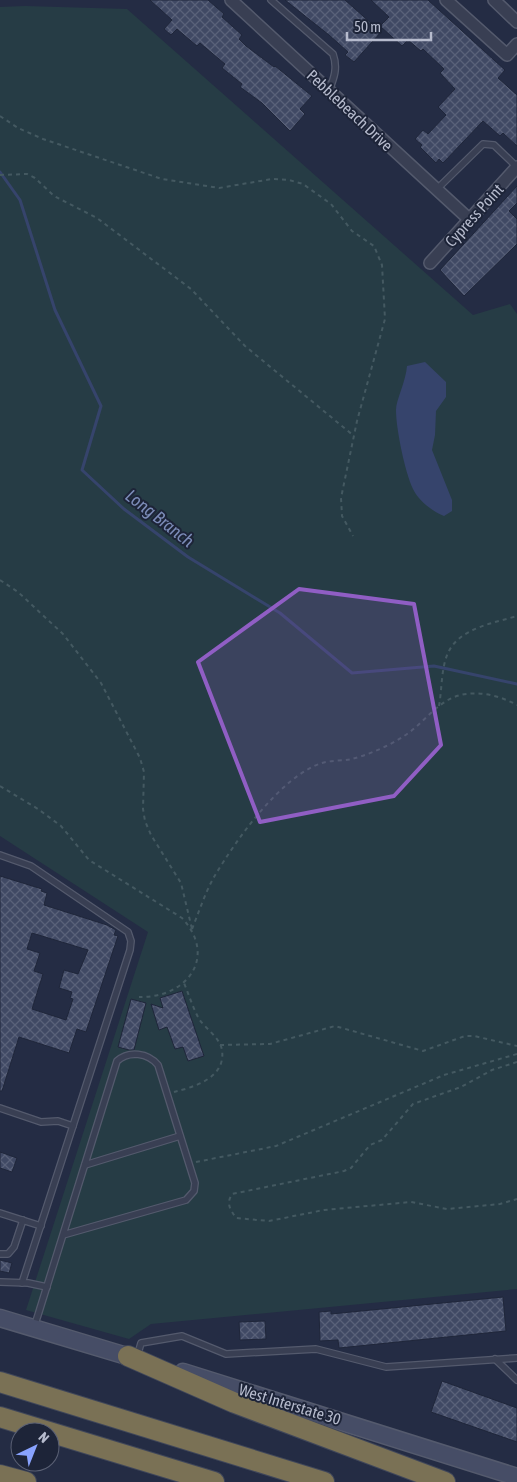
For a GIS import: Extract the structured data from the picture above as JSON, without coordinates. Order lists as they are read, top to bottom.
{
  "streets": {
    "main road": ["West Interstate 30"],
    "street": ["Pebblebeach Drive", "Cypress Point"]
  },
  "crossings": [
    ["Pebblebeach Drive", "Cypress Point"]
  ],
  "water": ["Long Branch"],
  "scale_bar": "50 m",
  "north": "top right"
}
